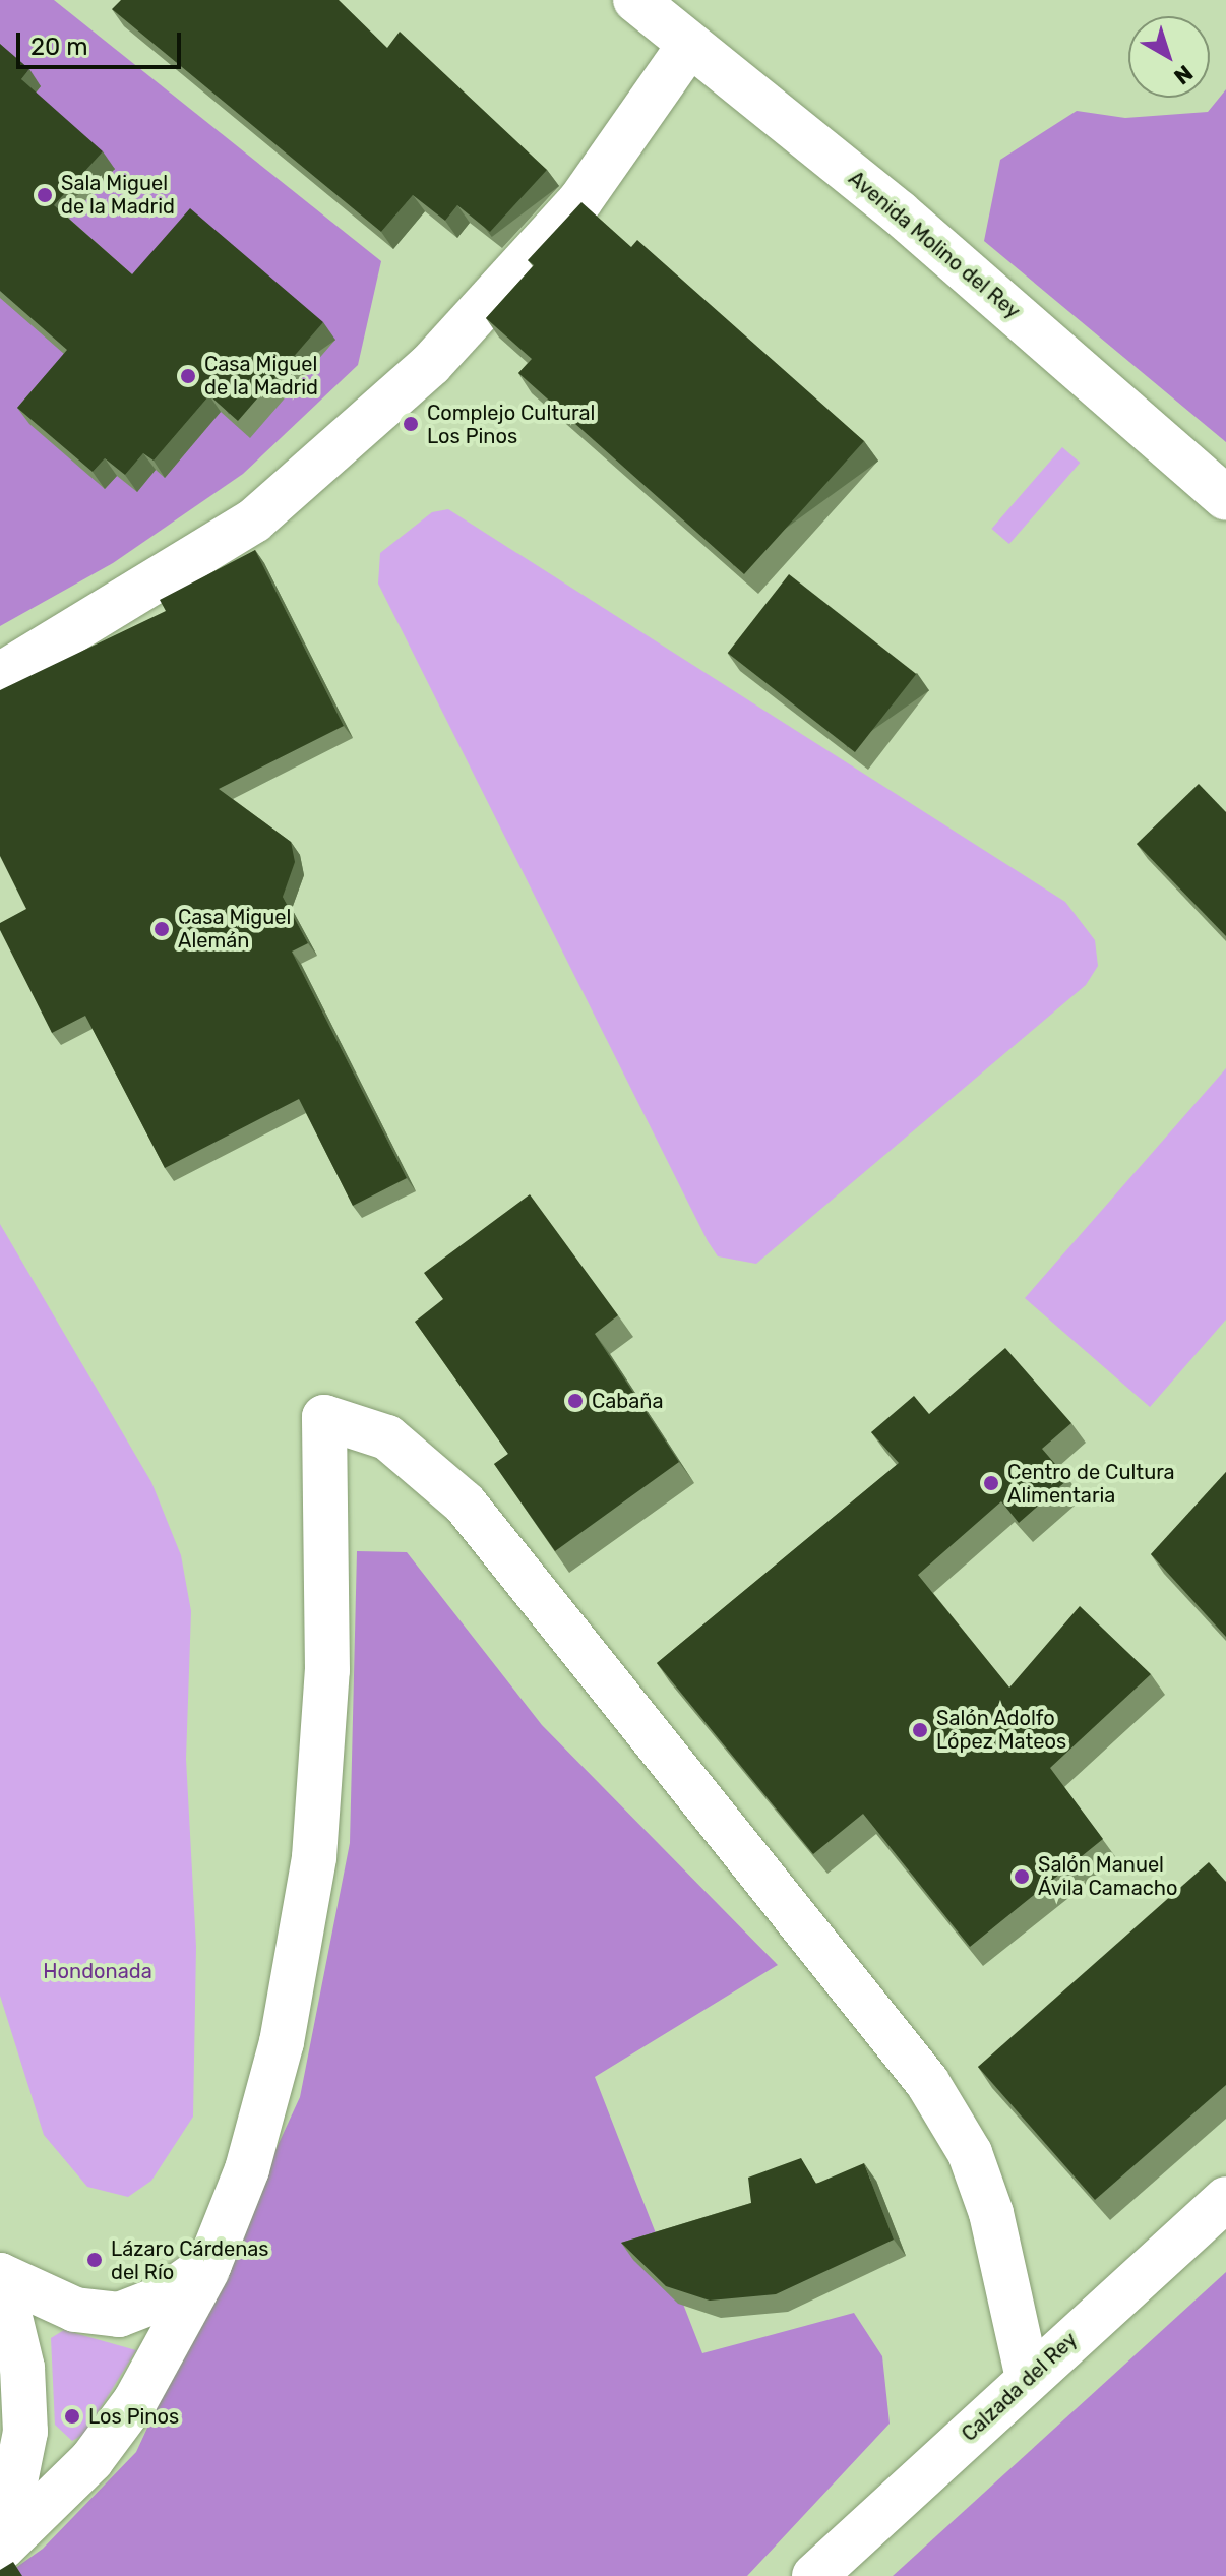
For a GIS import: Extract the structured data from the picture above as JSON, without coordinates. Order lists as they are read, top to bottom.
{
  "streets": {
    "street": ["Avenida Molino del Rey", "Calzada del Rey"]
  },
  "parks": ["Hondonada"],
  "places": [
    "Sala Miguel de la Madrid",
    "Casa Miguel de la Madrid",
    "Complejo Cultural Los Pinos",
    "Casa Miguel Alemán",
    "Cabaña",
    "Centro de Cultura Alimentaria",
    "Salón Adolfo López Mateos",
    "Salón Manuel Ávila Camacho",
    "Lázaro Cárdenas del Río",
    "Los Pinos"
  ],
  "scale_bar": "20 m",
  "north": "bottom right"
}
